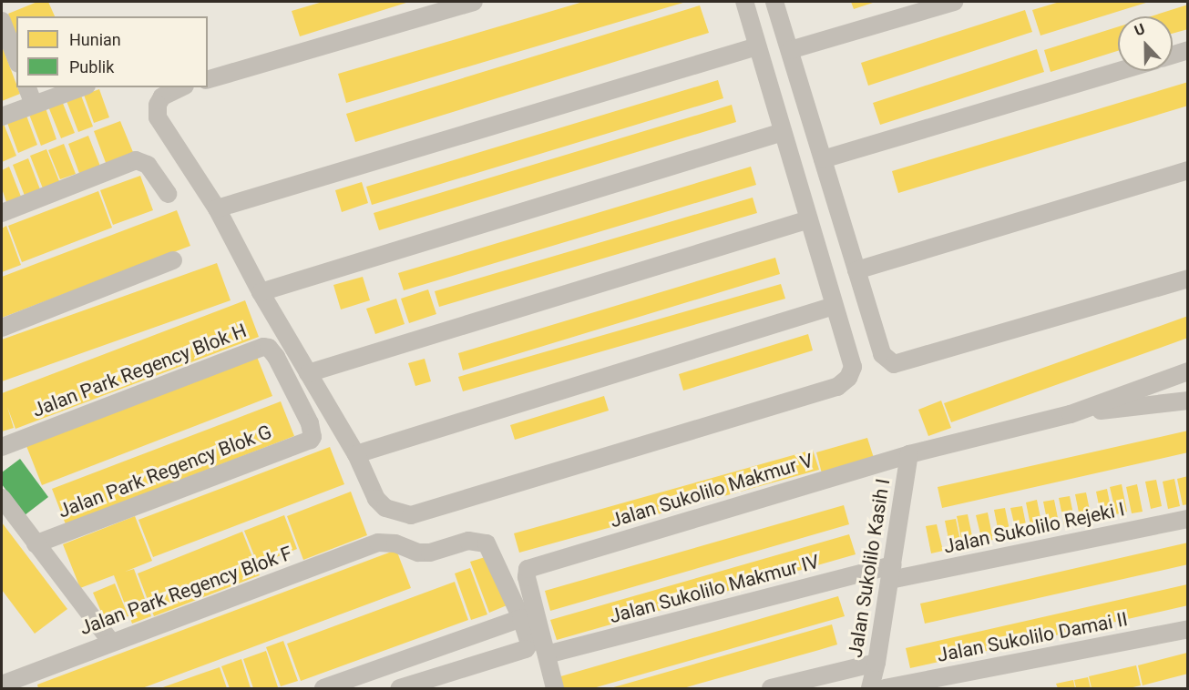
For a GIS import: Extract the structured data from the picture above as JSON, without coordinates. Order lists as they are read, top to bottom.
{
  "streets": {
    "street": [
      "Jalan Park Regency Blok H",
      "Jalan Park Regency Blok G",
      "Jalan Sukolilo Makmur V",
      "Jalan Sukolilo Rejeki I",
      "Jalan Sukolilo Kasih I",
      "Jalan Sukolilo Makmur IV",
      "Jalan Park Regency Blok F",
      "Jalan Sukolilo Damai II"
    ]
  },
  "crossings": [
    ["Jalan Park Regency Blok H", "Jalan Park Regency Blok G"],
    ["Jalan Sukolilo Makmur V", "Jalan Sukolilo Kasih I"],
    ["Jalan Sukolilo Makmur V", "Jalan Sukolilo Makmur IV"],
    ["Jalan Sukolilo Rejeki I", "Jalan Sukolilo Kasih I"],
    ["Jalan Sukolilo Rejeki I", "Jalan Sukolilo Makmur IV"],
    ["Jalan Sukolilo Kasih I", "Jalan Sukolilo Makmur IV"]
  ],
  "legend": ["Hunian", "Publik"],
  "north": "top"
}
